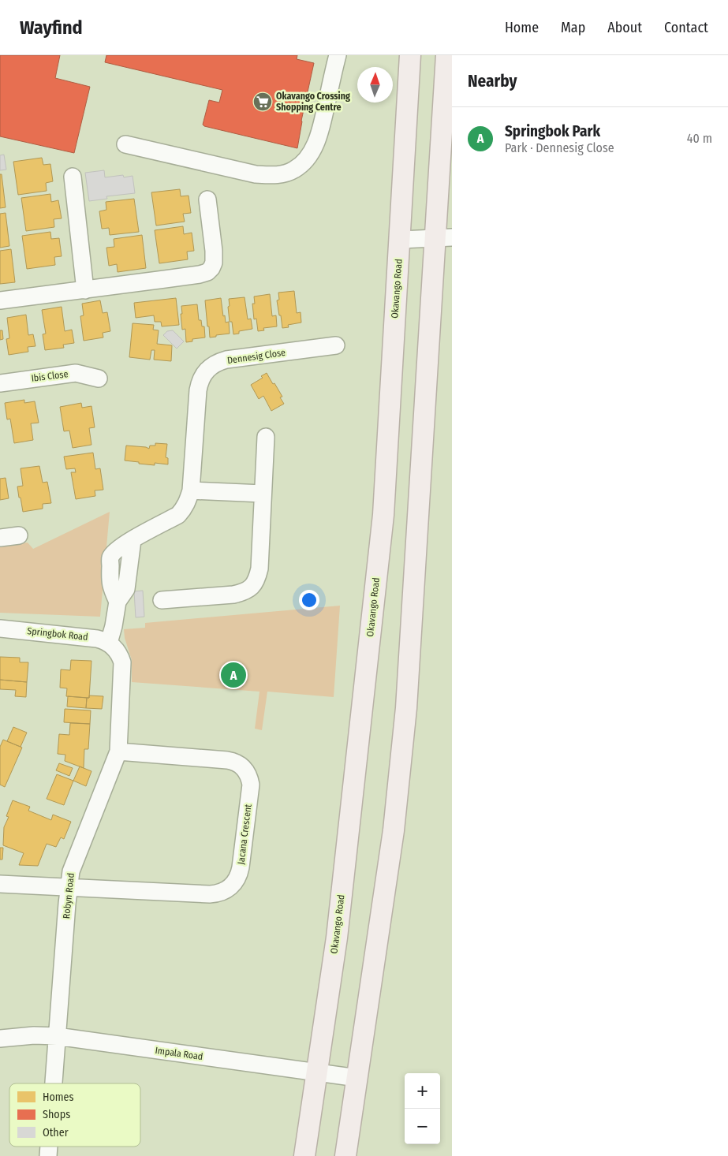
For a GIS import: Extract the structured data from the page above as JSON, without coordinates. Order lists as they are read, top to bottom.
{
  "streets": {
    "main road": ["Okavango Road"],
    "street": [
      "Dennesig Close",
      "Ibis Close",
      "Springbok Road",
      "Jacana Crescent",
      "Robyn Road",
      "Impala Road"
    ]
  },
  "crossings": [
    ["Okavango Road", "Impala Road"],
    ["Dennesig Close", "Springbok Road"],
    ["Dennesig Close", "Robyn Road"],
    ["Springbok Road", "Robyn Road"],
    ["Jacana Crescent", "Robyn Road"],
    ["Robyn Road", "Impala Road"]
  ],
  "places": {
    "supermarket": ["Okavango Crossing Shopping Centre"]
  },
  "legend": ["Homes", "Shops", "Other"],
  "north": "top",
  "page": {
    "header": "Wayfind",
    "nav": [
      "Home",
      "Map",
      "About",
      "Contact"
    ],
    "heading": "Nearby",
    "list": [
      {
        "mark": "A",
        "name": "Springbok Park",
        "note": "Park · Dennesig Close",
        "value": "40 m"
      }
    ],
    "pins": "A",
    "map_buttons": ["+", "−"]
  }
}
